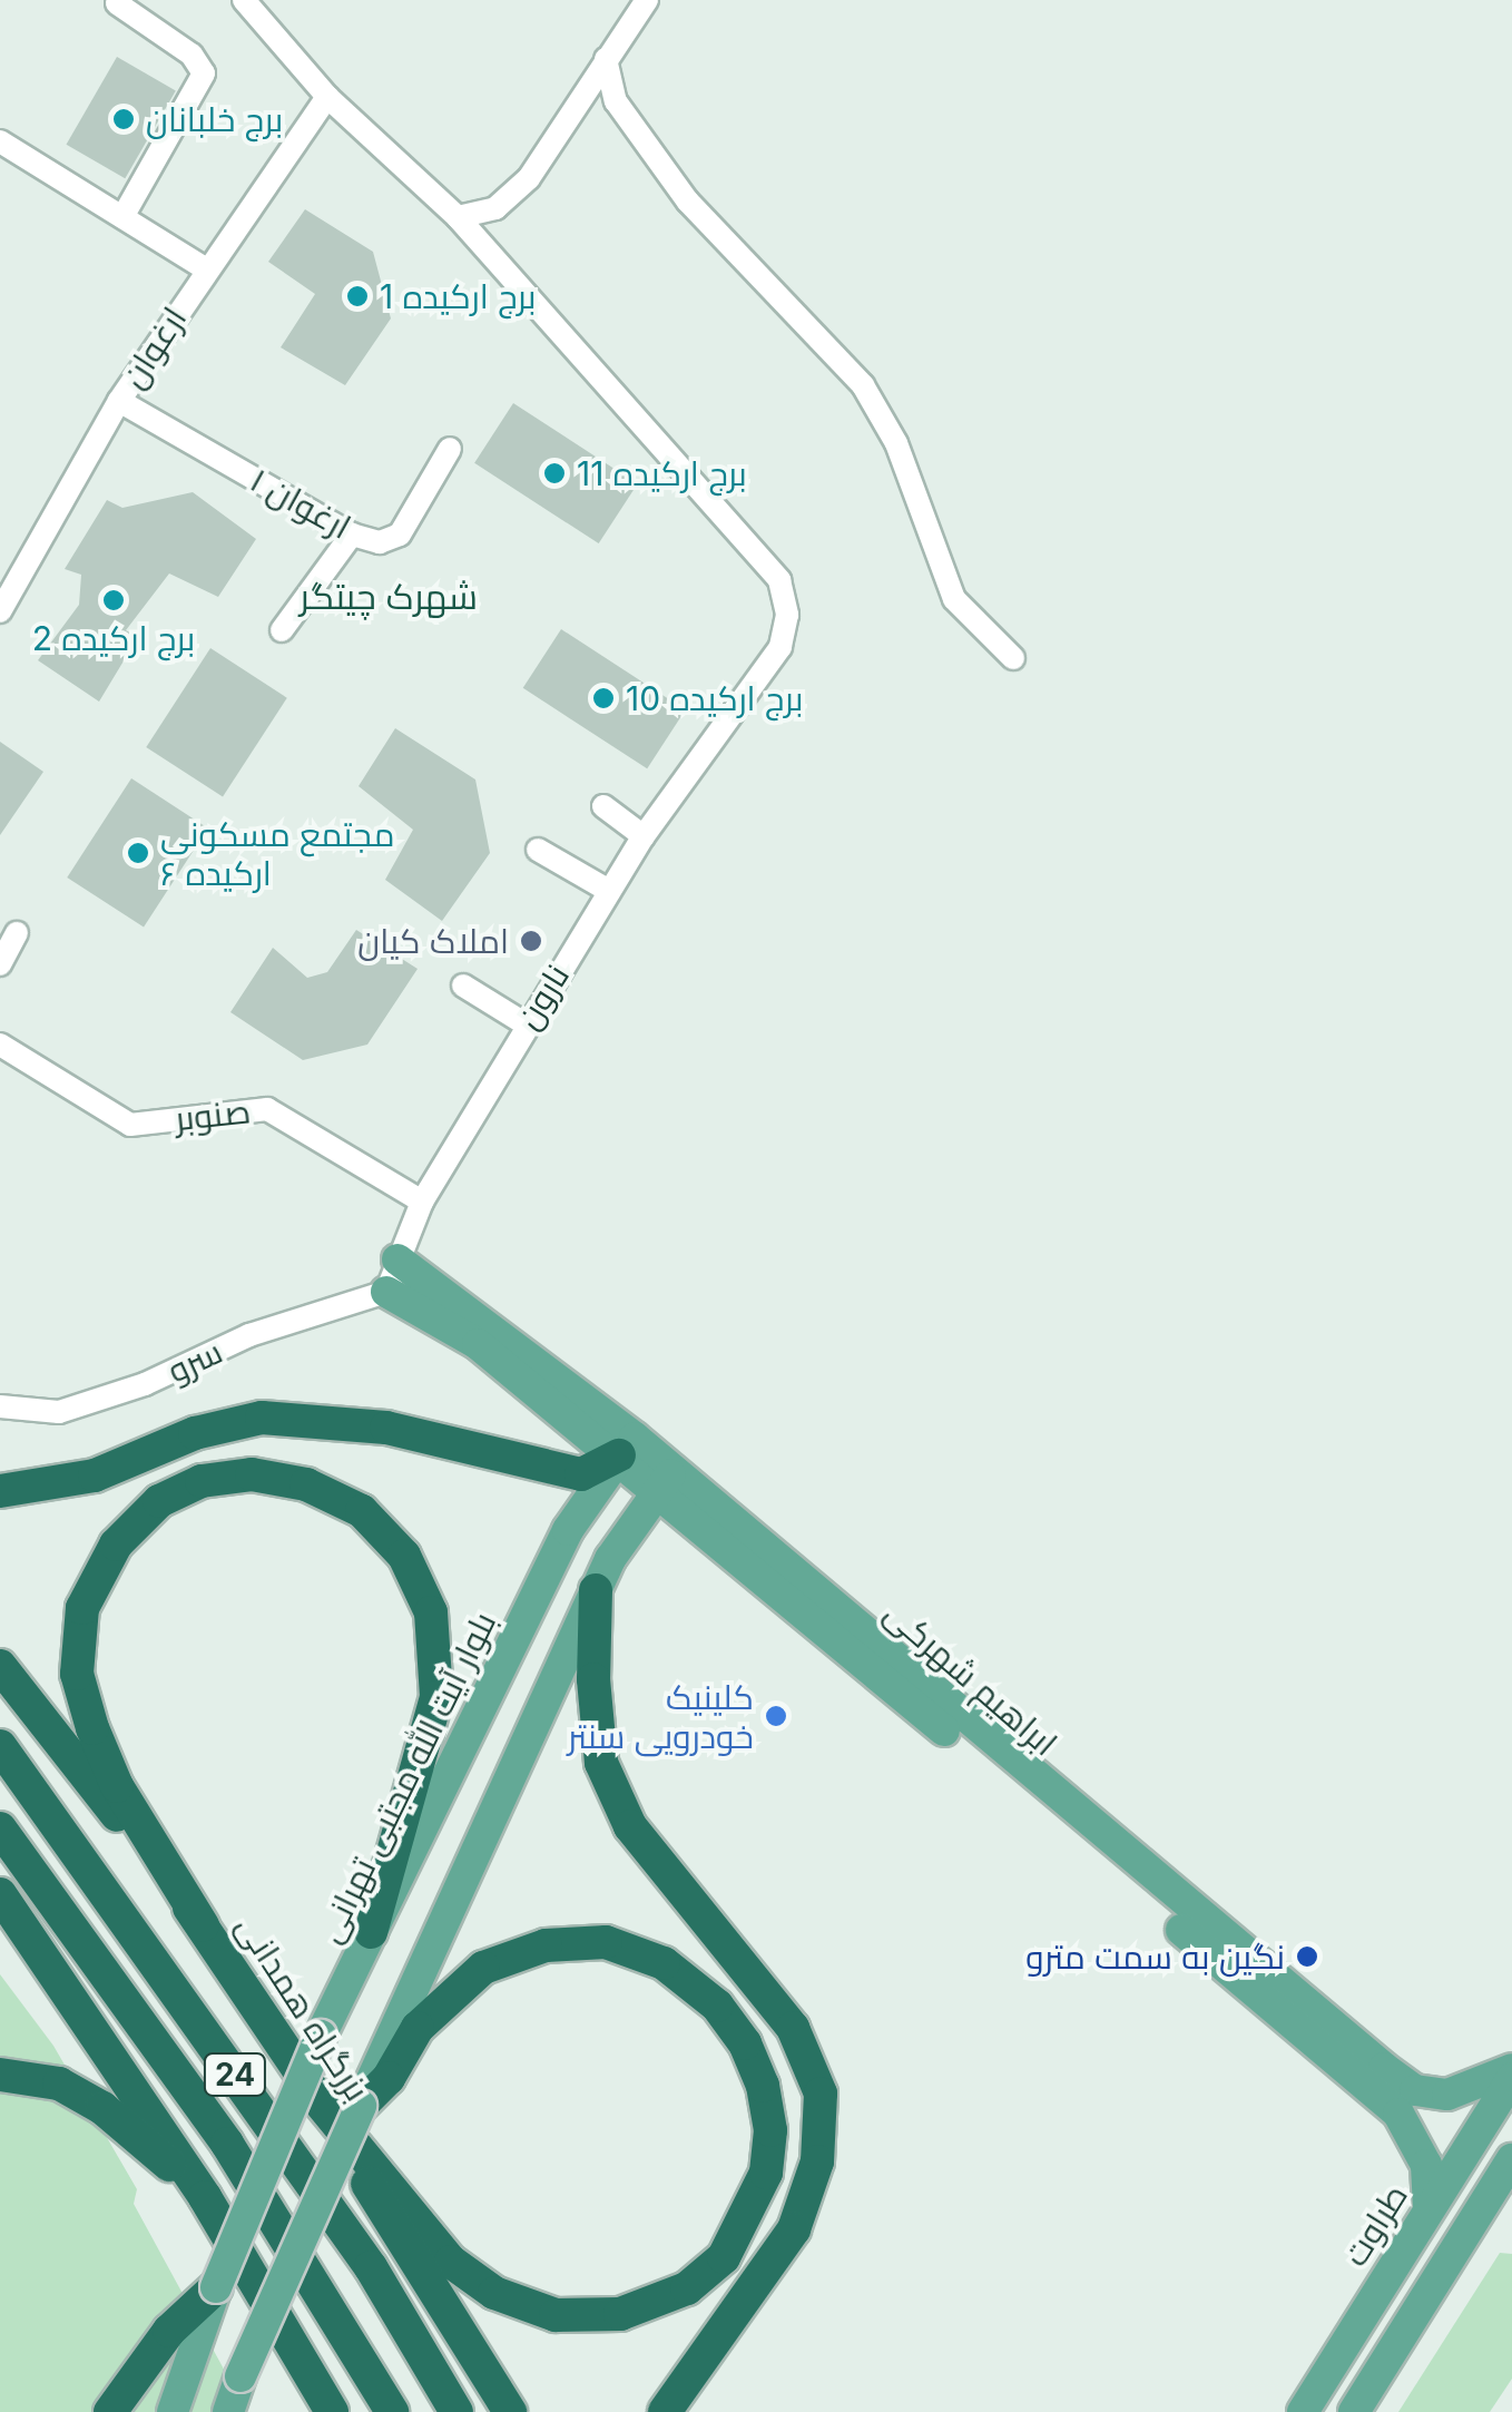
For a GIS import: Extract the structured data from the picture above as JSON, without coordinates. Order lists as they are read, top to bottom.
{
  "streets": {
    "highway": ["بزرگراه همدانی", "24"],
    "main road": ["ابراهیم شهرکی", "بلوار آیت الله مجتبی تهرانی", "طراوت"],
    "street": [
      "ارغوان",
      "ارغوان ۱",
      "نارون",
      "صنوبر",
      "سرو"
    ]
  },
  "crossings": [
    ["ارغوان", "ارغوان ۱"],
    ["ارغوان", "نارون"],
    ["نارون", "صنوبر"],
    ["نارون", "سرو"],
    ["نارون", "ابراهیم شهرکی"],
    ["سرو", "ابراهیم شهرکی"],
    ["ابراهیم شهرکی", "بلوار آیت الله مجتبی تهرانی"],
    ["ابراهیم شهرکی", "طراوت"]
  ],
  "districts": ["شهرک چیتگر"],
  "places": [
    "برج خلبانان",
    "برج ارکیده 1",
    "برج ارکیده 11",
    "برج ارکیده 2",
    "برج ارکیده 10",
    "مجتمع مسکونی ارکیده ۶",
    "املاک کیان",
    "کلینیک خودرویی سنتر",
    "نگین به سمت مترو"
  ]
}
